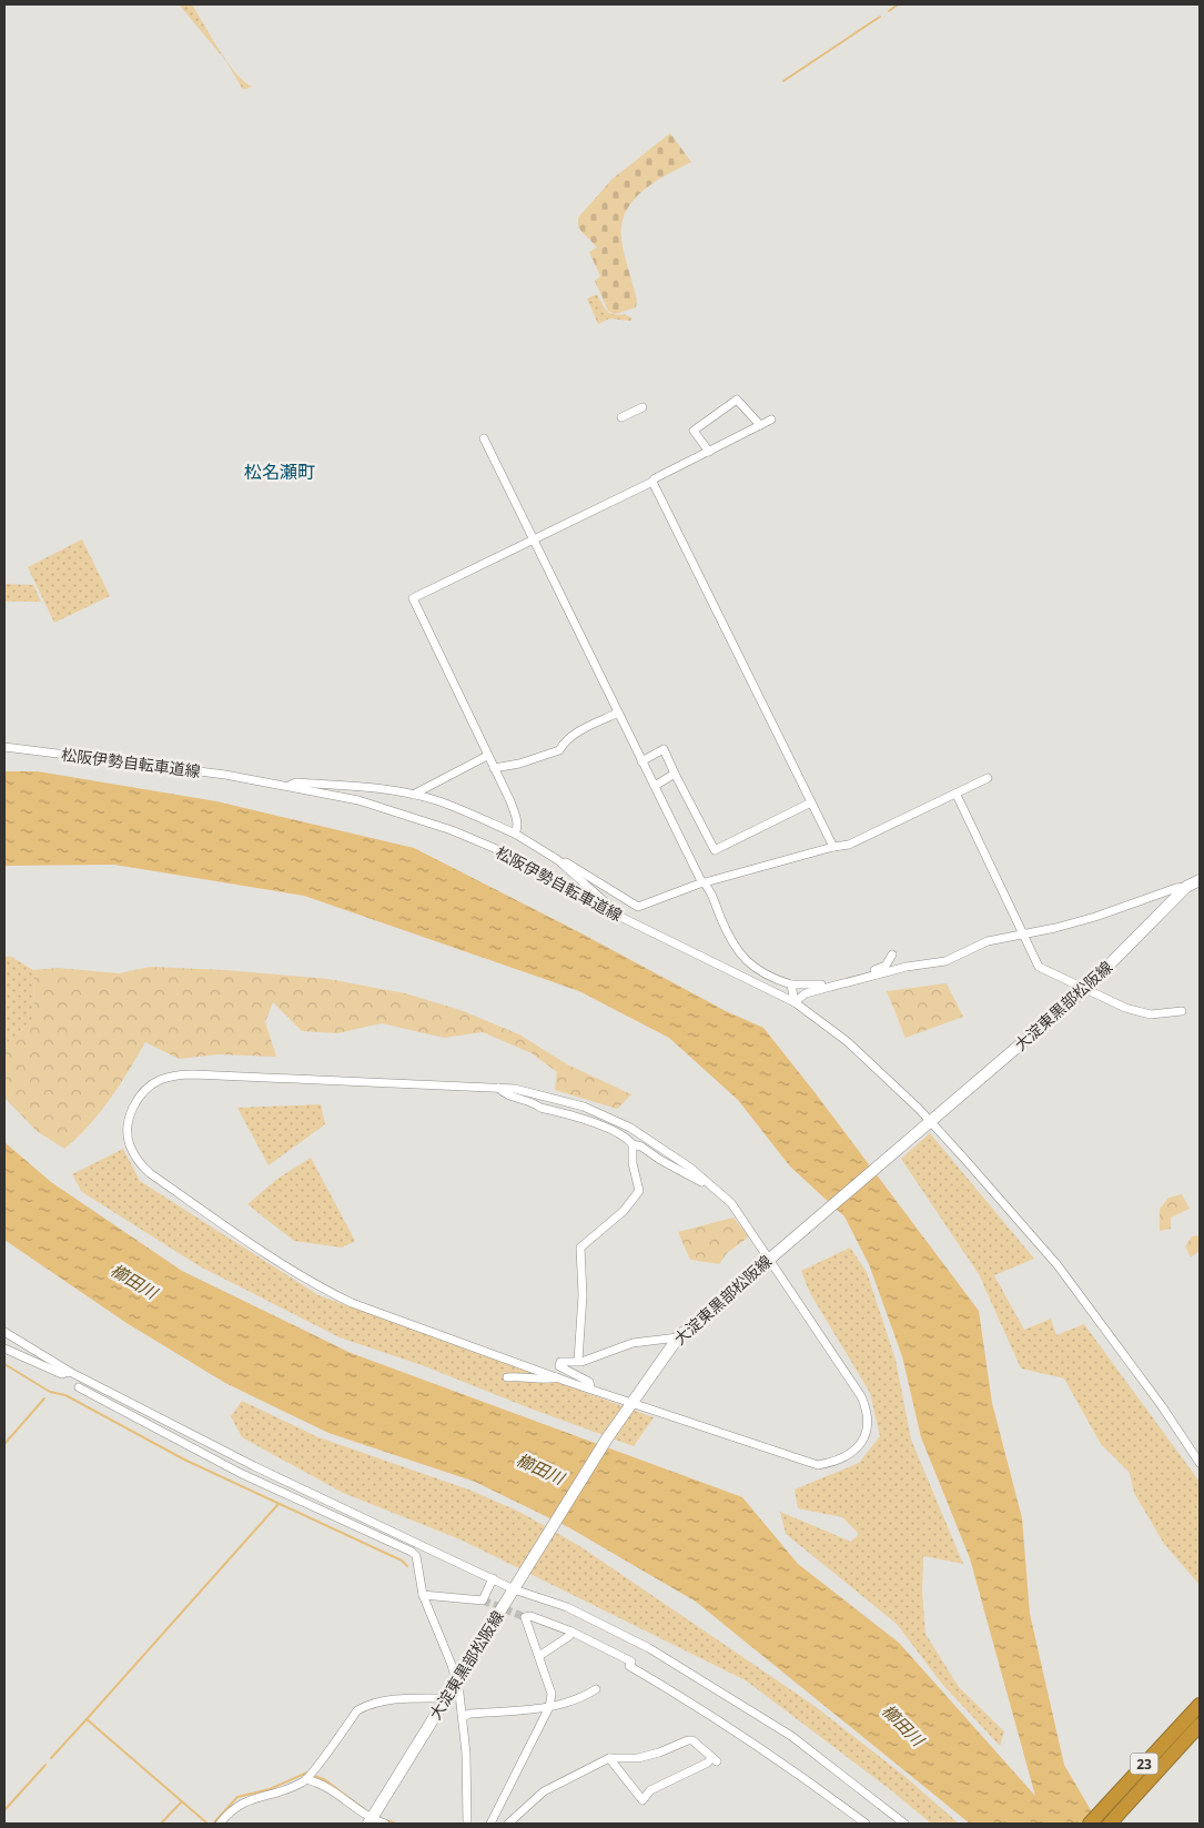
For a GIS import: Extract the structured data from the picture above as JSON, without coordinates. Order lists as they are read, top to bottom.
{
  "streets": {
    "highway": ["23"],
    "main road": ["大淀東黒部松阪線"],
    "street": ["松阪伊勢自転車道線"]
  },
  "crossings": [
    ["松阪伊勢自転車道線", "大淀東黒部松阪線"]
  ],
  "districts": ["松名瀬町"],
  "water": ["櫛田川"]
}
